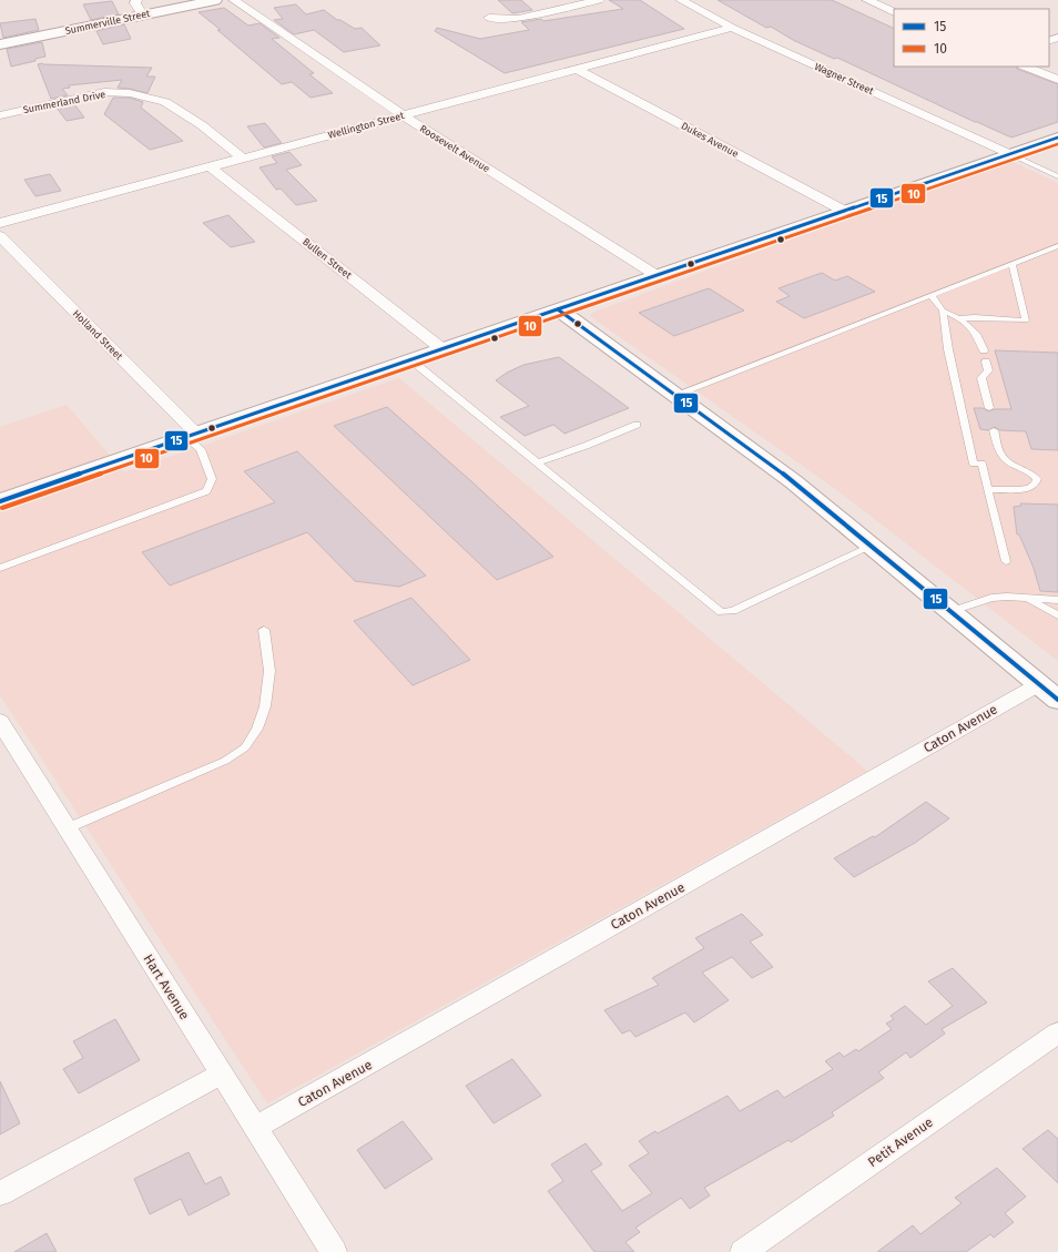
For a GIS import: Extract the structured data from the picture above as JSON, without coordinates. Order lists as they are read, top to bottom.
{
  "streets": {
    "street": [
      "Summerville Street",
      "Wagner Street",
      "Summerland Drive",
      "Wellington Street",
      "Dukes Avenue",
      "Roosevelt Avenue",
      "Bullen Street",
      "Holland Street",
      "Caton Avenue",
      "Hart Avenue",
      "Petit Avenue"
    ]
  },
  "crossings": [
    ["Wagner Street", "Wellington Street"],
    ["Summerland Drive", "Wellington Street"],
    ["Wellington Street", "Dukes Avenue"],
    ["Wellington Street", "Roosevelt Avenue"],
    ["Wellington Street", "Bullen Street"],
    ["Caton Avenue", "Hart Avenue"]
  ],
  "lines": ["transit line 15", "transit line 10"],
  "legend": ["15", "10"]
}
